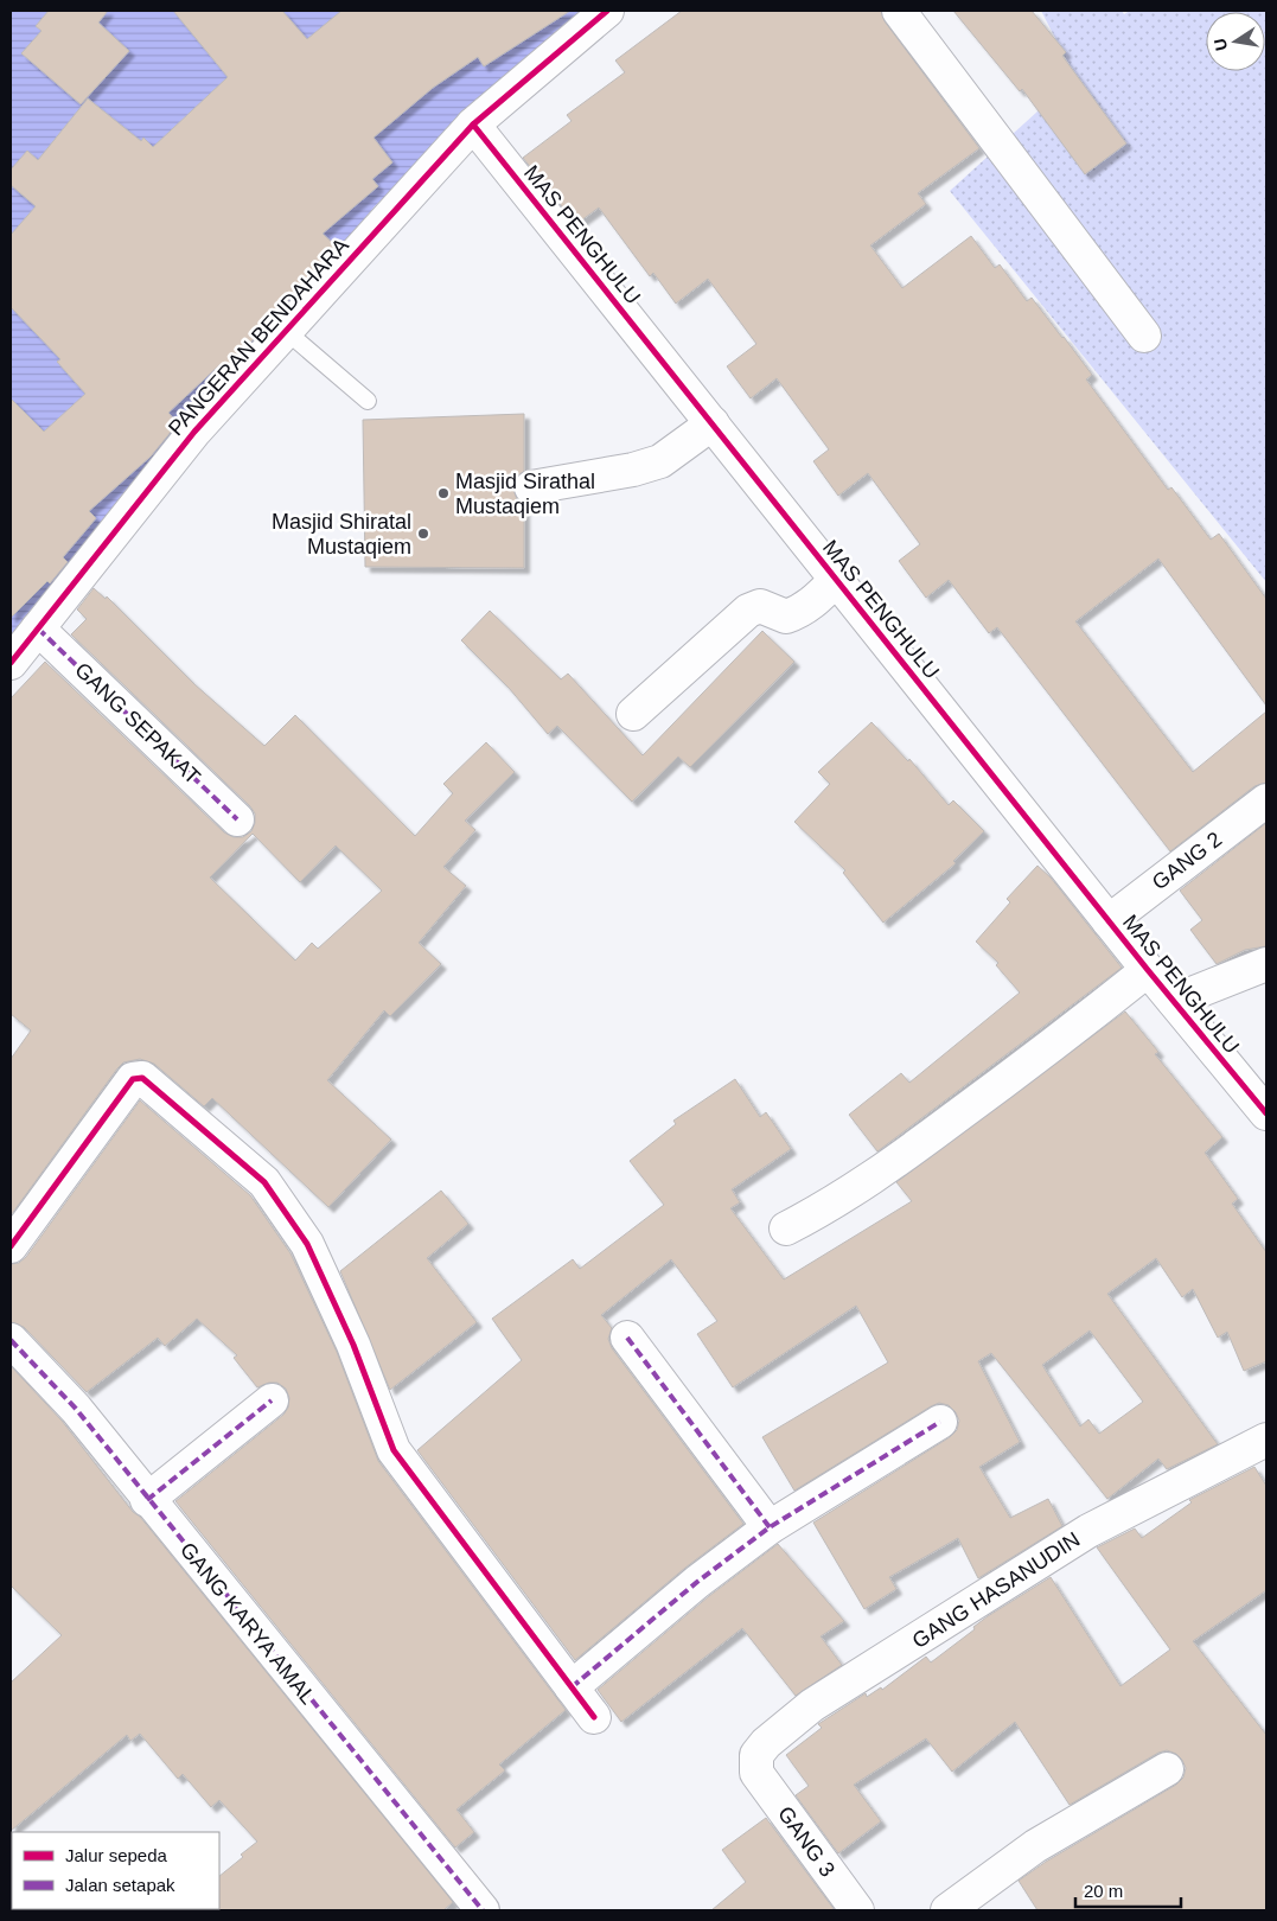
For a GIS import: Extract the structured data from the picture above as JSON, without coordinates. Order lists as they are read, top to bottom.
{
  "streets": {
    "street": [
      "MAS PENGHULU",
      "PANGERAN BENDAHARA",
      "GANG SEPAKAT",
      "GANG 2",
      "GANG HASANUDIN",
      "GANG KARYA AMAL",
      "GANG 3"
    ]
  },
  "crossings": [
    ["MAS PENGHULU", "PANGERAN BENDAHARA"],
    ["MAS PENGHULU", "GANG 2"],
    ["PANGERAN BENDAHARA", "GANG SEPAKAT"],
    ["GANG HASANUDIN", "GANG 3"]
  ],
  "places": ["Masjid Sirathal Mustaqiem", "Masjid Shiratal Mustaqiem"],
  "legend": ["Jalur sepeda", "Jalan setapak"],
  "scale_bar": "20 m",
  "north": "left"
}
